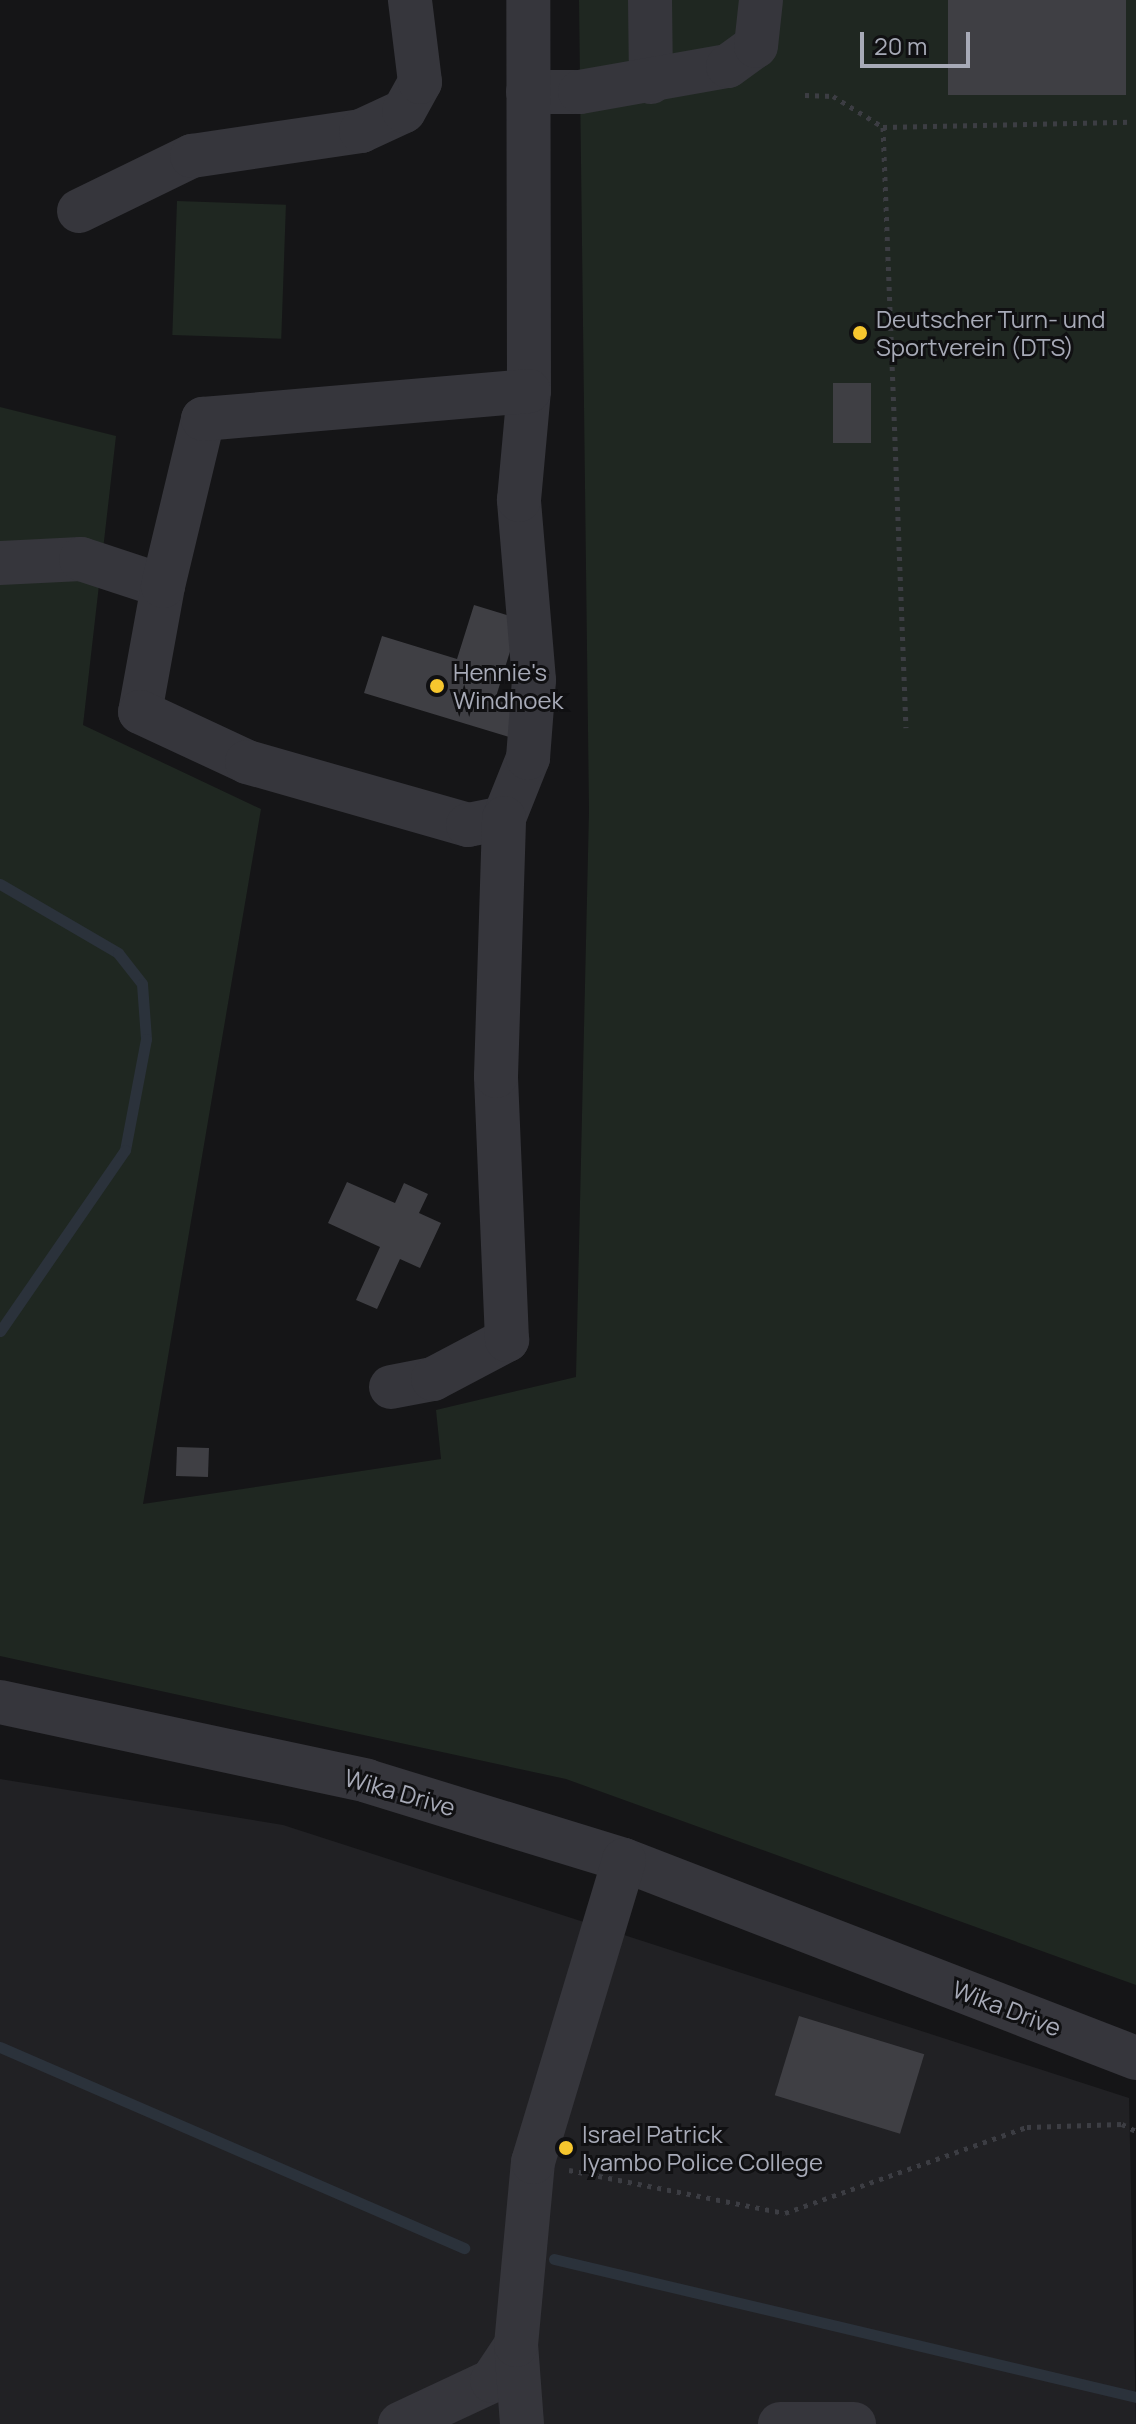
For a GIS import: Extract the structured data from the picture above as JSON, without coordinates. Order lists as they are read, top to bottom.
{
  "streets": {
    "street": ["Wika Drive"]
  },
  "places": ["Deutscher Turn- und Sportverein (DTS)", "Hennie's Windhoek", "Israel Patrick Iyambo Police College"],
  "scale_bar": "20 m"
}
